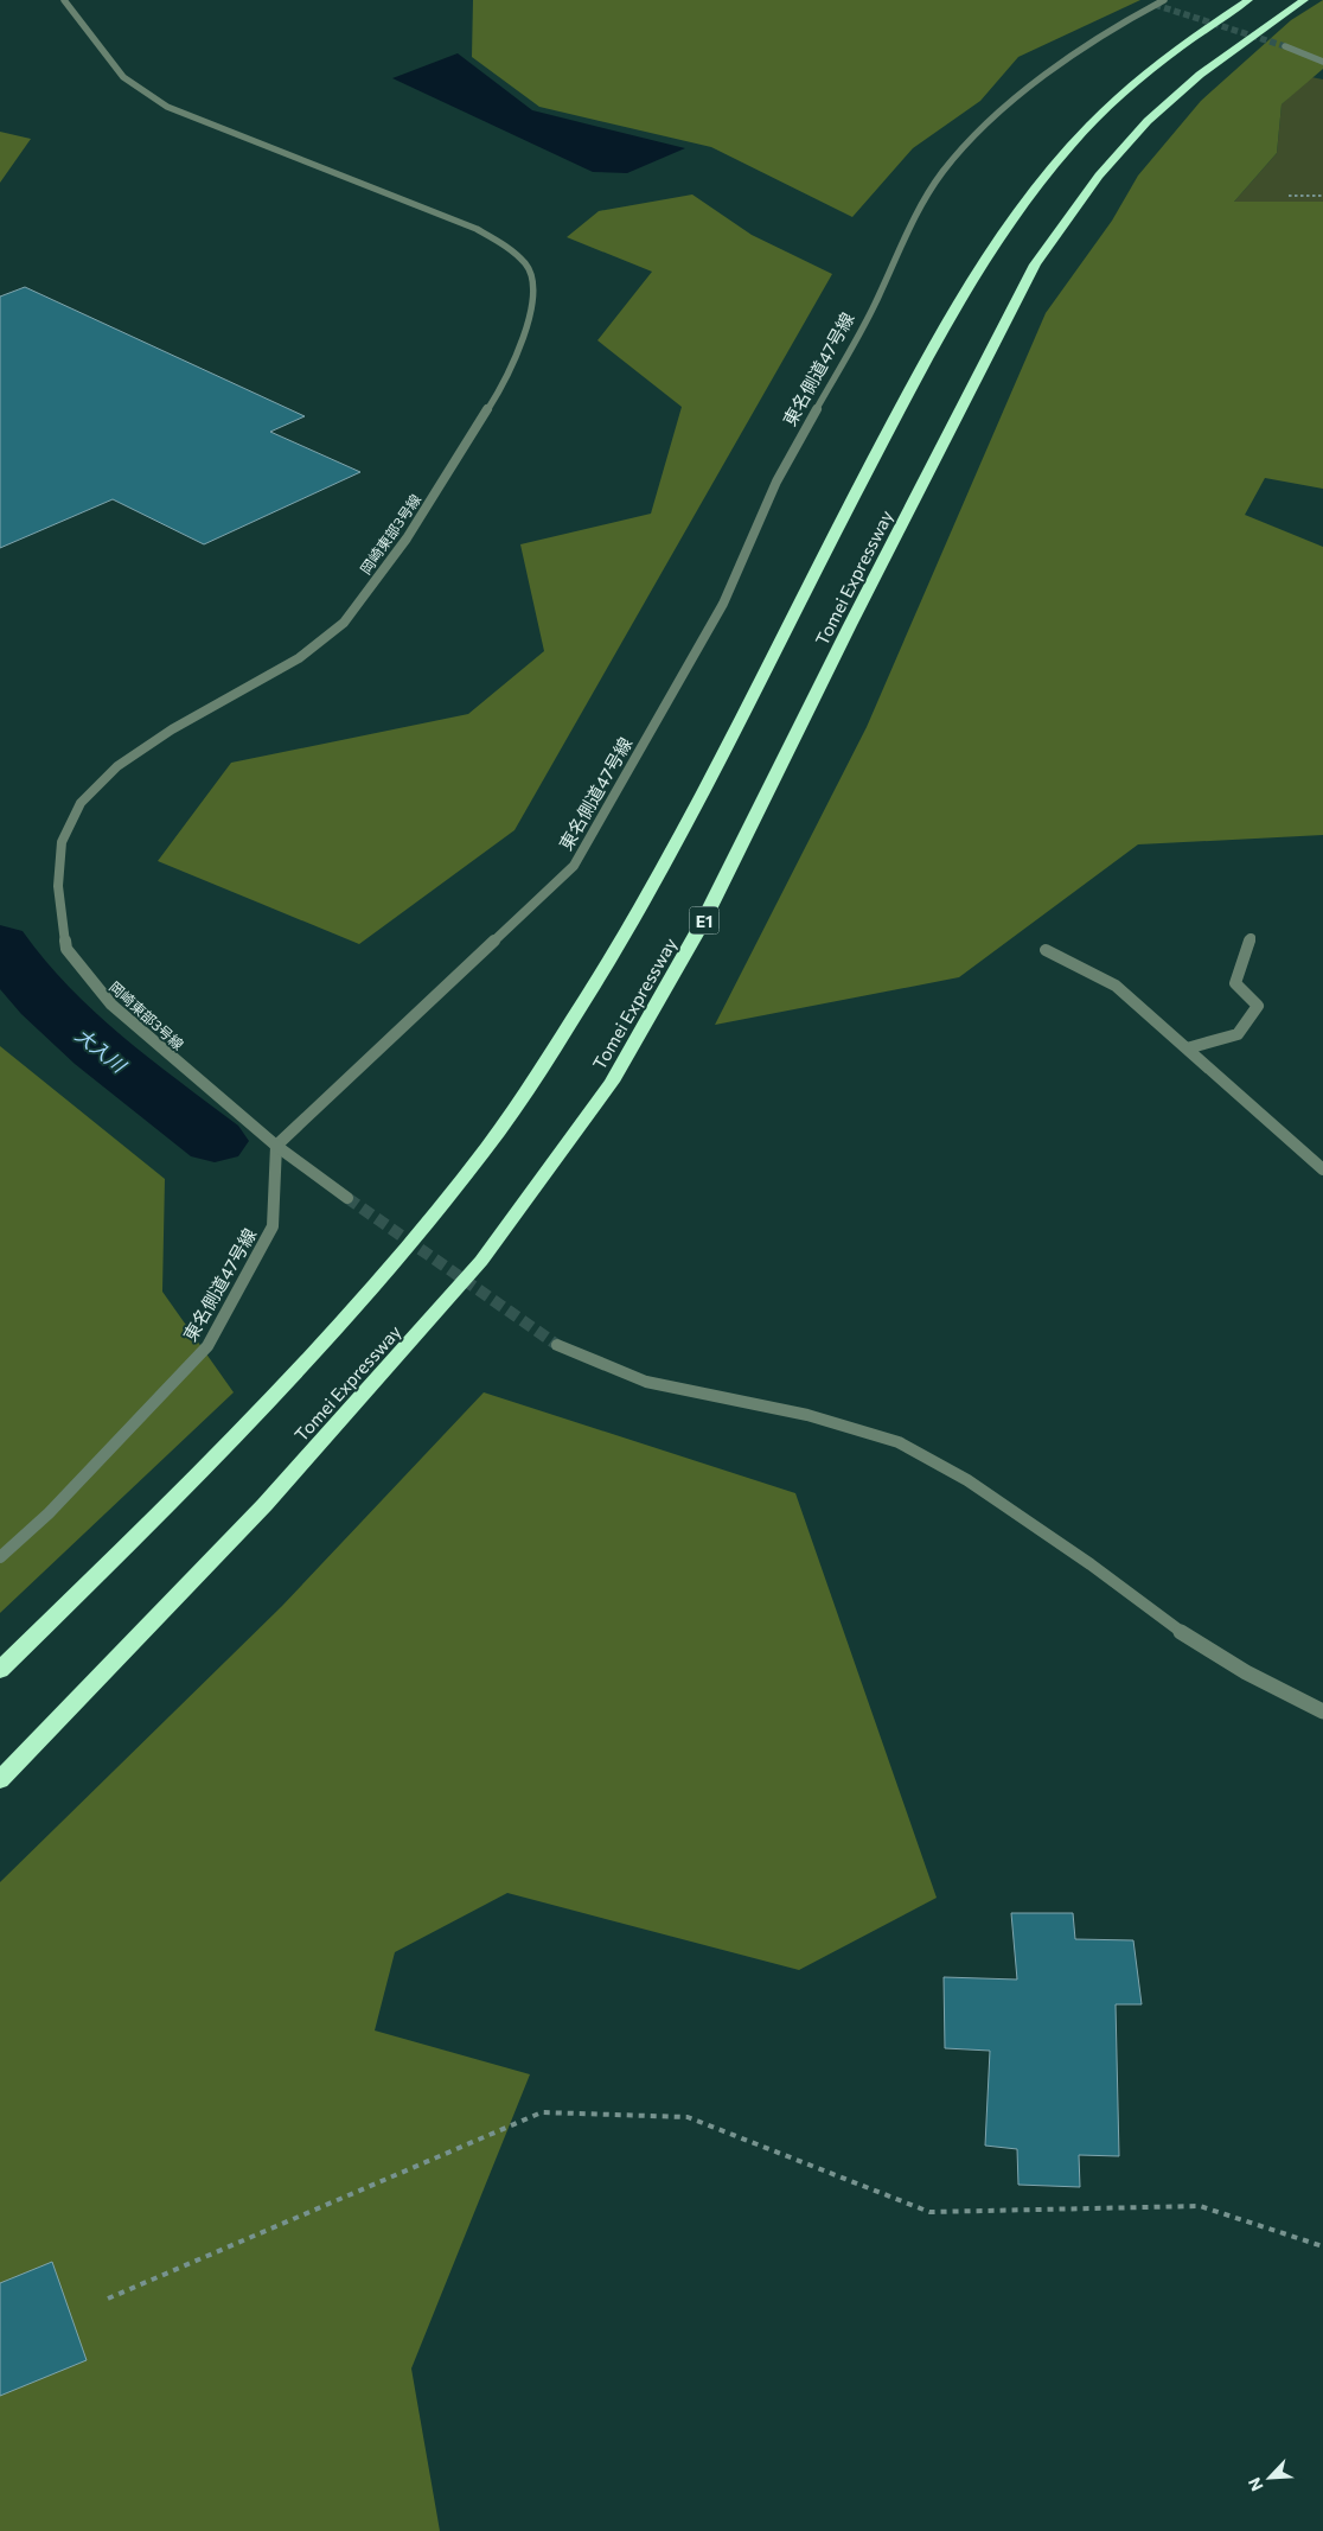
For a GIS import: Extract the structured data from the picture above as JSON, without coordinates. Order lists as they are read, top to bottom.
{
  "streets": {
    "highway": ["Tomei Expressway", "E1"],
    "street": ["東名側道47号線", "岡崎東部3号線"]
  },
  "crossings": [
    ["東名側道47号線", "岡崎東部3号線"]
  ],
  "water": ["大入川"],
  "north": "bottom left"
}
